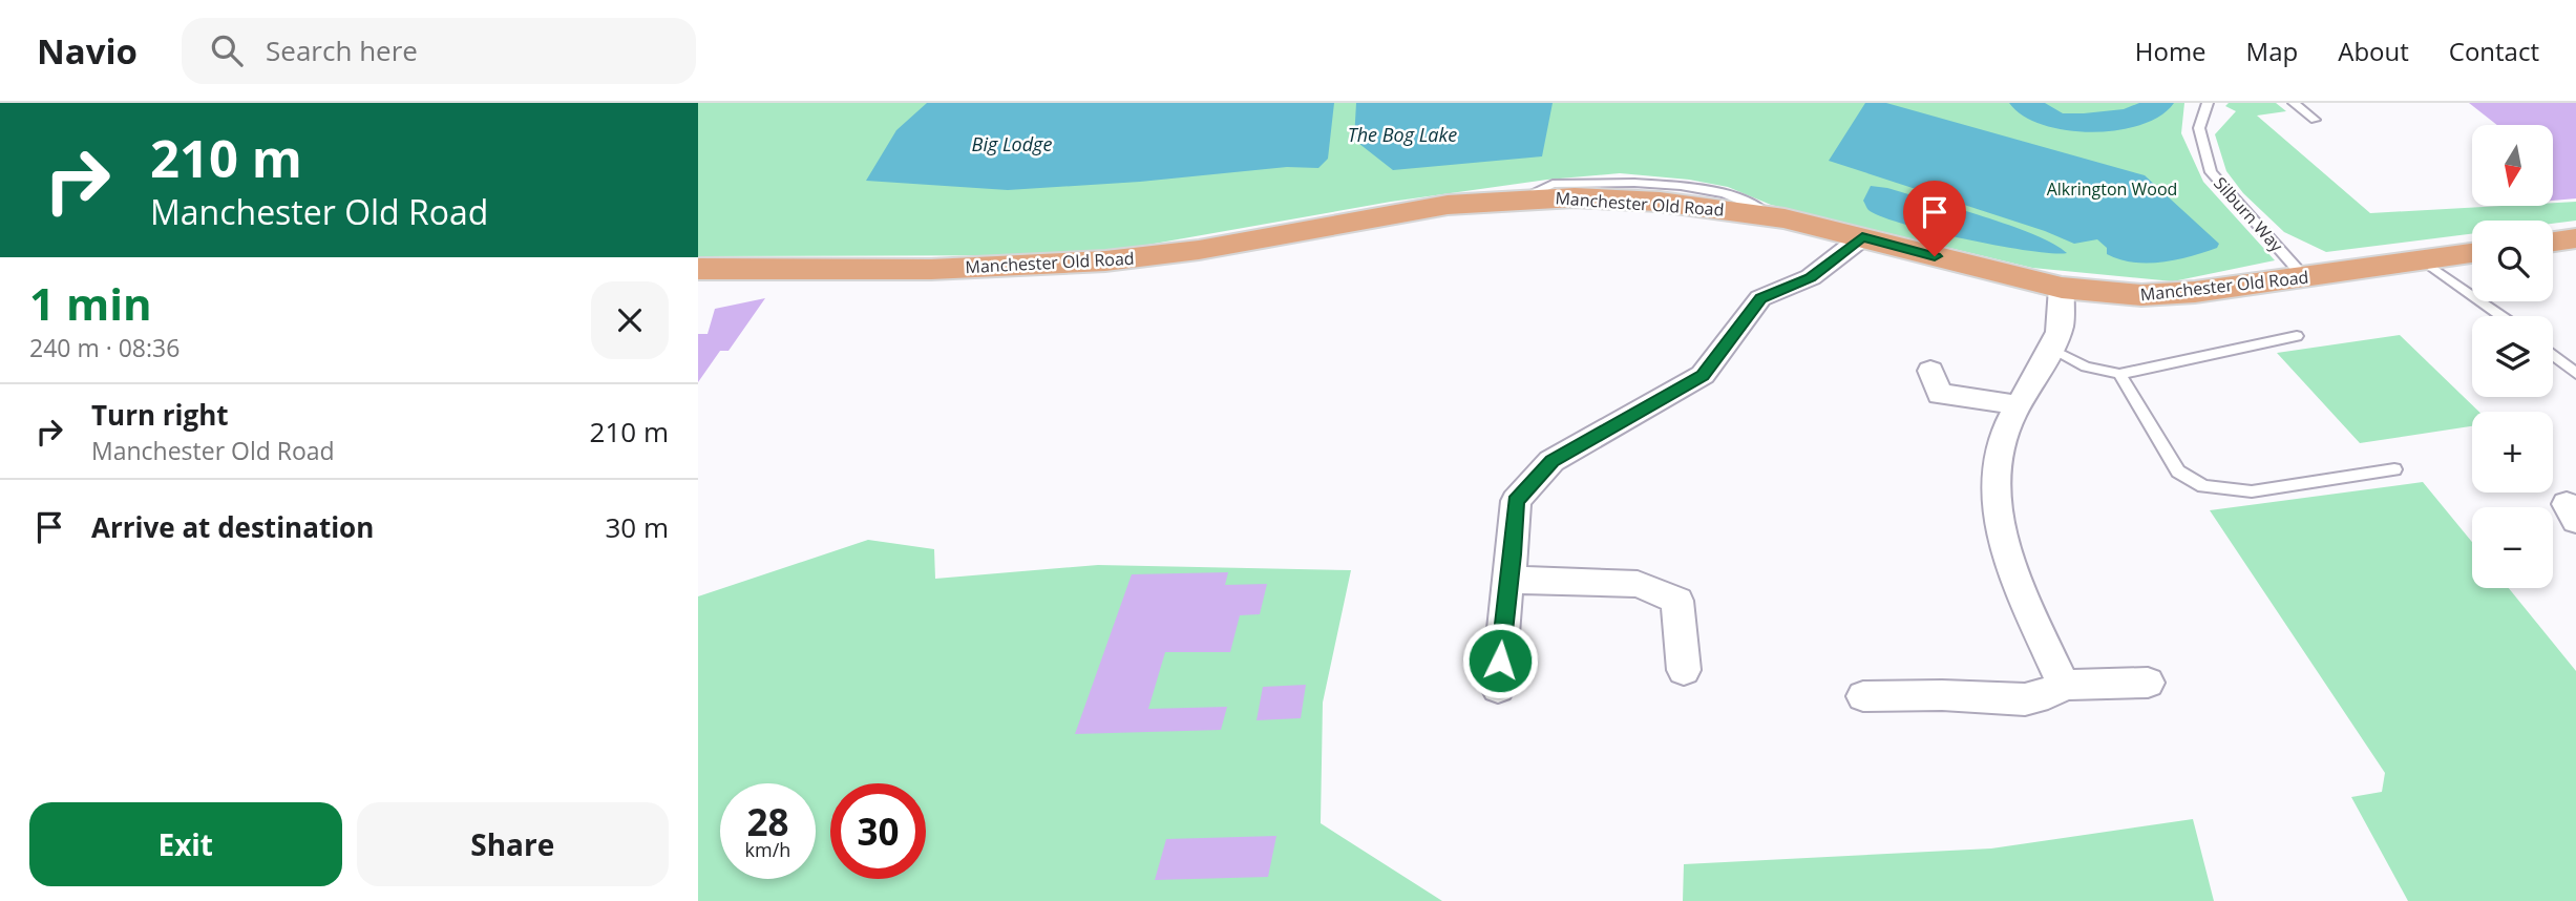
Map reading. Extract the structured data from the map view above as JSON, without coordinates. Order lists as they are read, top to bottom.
{
  "streets": {
    "main road": ["Manchester Old Road"],
    "lane": ["Silburn Way"]
  },
  "crossings": [
    ["Manchester Old Road", "Silburn Way"]
  ],
  "water": ["The Bog Lake", "Big Lodge"],
  "parks": ["Alkrington Wood"],
  "north": "bottom",
  "page": {
    "header": "Navio",
    "search": "Search here",
    "nav": [
      "Home",
      "Map",
      "About",
      "Contact"
    ],
    "turn": ["210 m", "Manchester Old Road"],
    "map_buttons": ["+", "−"],
    "heading": ["1 min", "240 m · 08:36"],
    "list": [
      {
        "name": "Turn right",
        "note": "Manchester Old Road",
        "value": "210 m"
      },
      {
        "name": "Arrive at destination",
        "value": "30 m"
      }
    ],
    "speed": "28 km/h",
    "limit": "30",
    "buttons": ["Exit", "Share"]
  }
}
